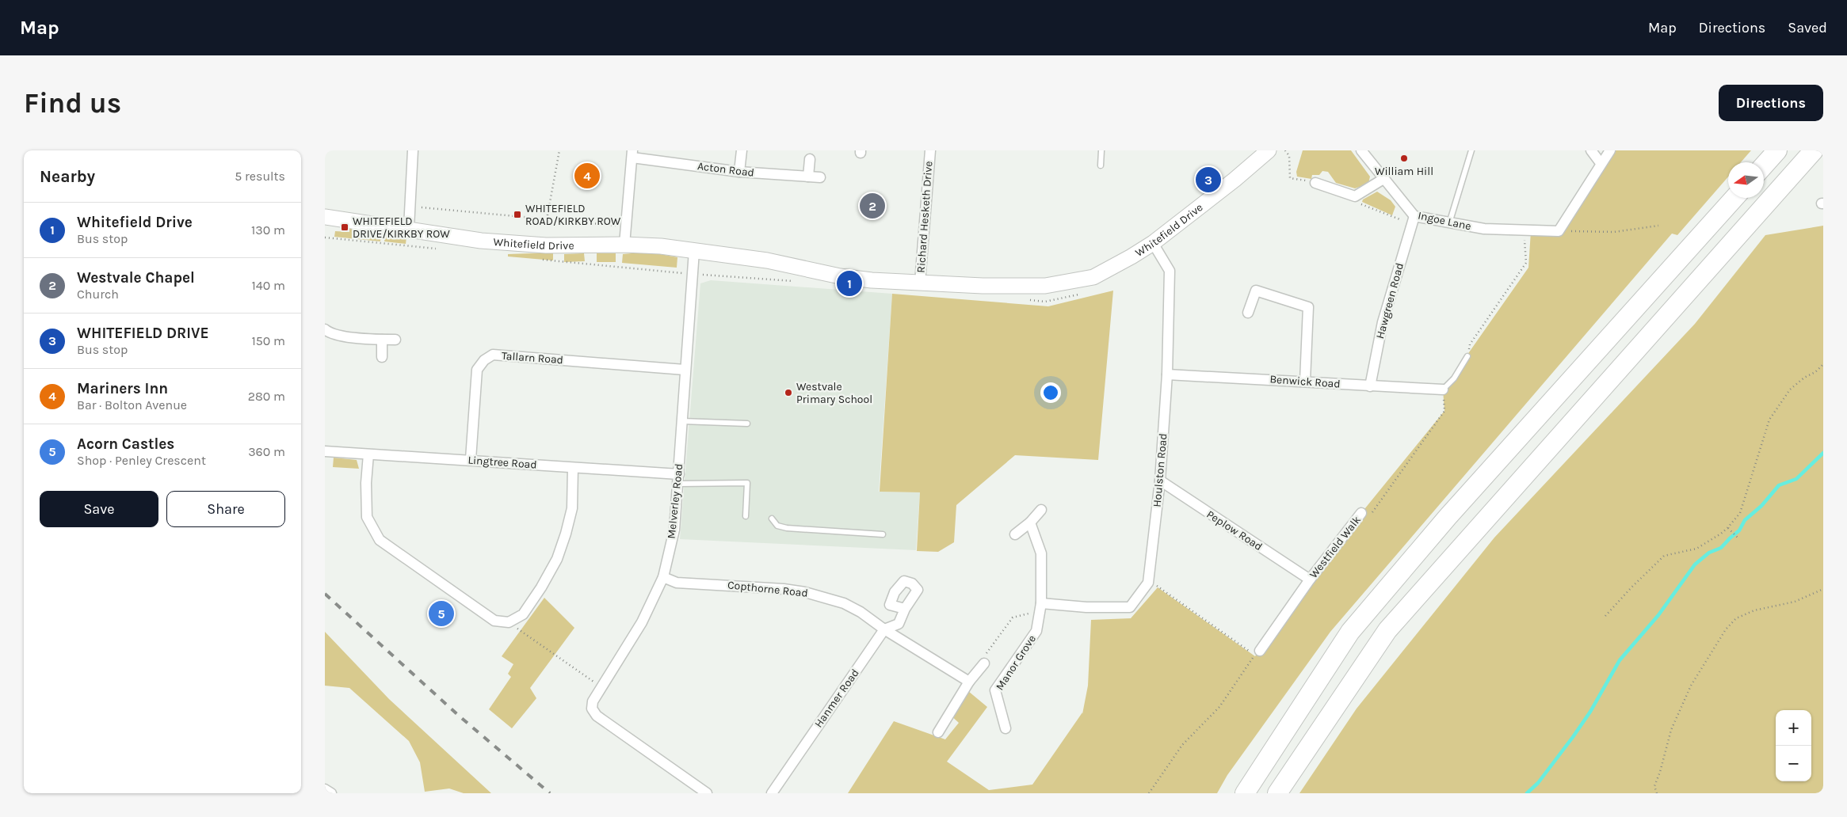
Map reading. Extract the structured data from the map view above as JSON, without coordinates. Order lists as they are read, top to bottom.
{
  "streets": {
    "main road": ["Whitefield Drive"],
    "street": [
      "Acton Road",
      "Richard Hesketh Drive",
      "Ingoe Lane",
      "Hawgreen Road",
      "Tallarn Road",
      "Benwick Road",
      "Lingtree Road",
      "Houlston Road",
      "Melverley Road",
      "Peplow Road",
      "Westfield Walk",
      "Copthorne Road",
      "Manor Grove",
      "Hanmer Road"
    ]
  },
  "crossings": [
    ["Richard Hesketh Drive", "Whitefield Drive"],
    ["Ingoe Lane", "Hawgreen Road"],
    ["Whitefield Drive", "Houlston Road"],
    ["Whitefield Drive", "Melverley Road"],
    ["Hawgreen Road", "Benwick Road"],
    ["Tallarn Road", "Lingtree Road"],
    ["Tallarn Road", "Melverley Road"],
    ["Benwick Road", "Houlston Road"],
    ["Benwick Road", "Westfield Walk"],
    ["Lingtree Road", "Melverley Road"],
    ["Houlston Road", "Peplow Road"],
    ["Houlston Road", "Manor Grove"],
    ["Melverley Road", "Copthorne Road"],
    ["Peplow Road", "Westfield Walk"],
    ["Copthorne Road", "Hanmer Road"]
  ],
  "places": {
    "other": ["William Hill", "Westvale Primary School"],
    "transit": ["WHITEFIELD ROAD/KIRKBY ROW", "WHITEFIELD DRIVE/KIRKBY ROW"]
  },
  "north": "left",
  "page": {
    "header": "Map",
    "nav": ["Map", "Directions", "Saved"],
    "buttons": [
      "Directions",
      ["Save", "Share"]
    ],
    "title": "Find us",
    "heading": ["Nearby", "5 results"],
    "pins": [
      "4",
      "3",
      "2",
      "1",
      "5"
    ],
    "list": [
      {
        "mark": "1",
        "name": "Whitefield Drive",
        "note": "Bus stop",
        "value": "130 m"
      },
      {
        "mark": "2",
        "name": "Westvale Chapel",
        "note": "Church",
        "value": "140 m"
      },
      {
        "mark": "3",
        "name": "WHITEFIELD DRIVE",
        "note": "Bus stop",
        "value": "150 m"
      },
      {
        "mark": "4",
        "name": "Mariners Inn",
        "note": "Bar · Bolton Avenue",
        "value": "280 m"
      },
      {
        "mark": "5",
        "name": "Acorn Castles",
        "note": "Shop · Penley Crescent",
        "value": "360 m"
      }
    ],
    "map_buttons": ["+", "−"]
  }
}
